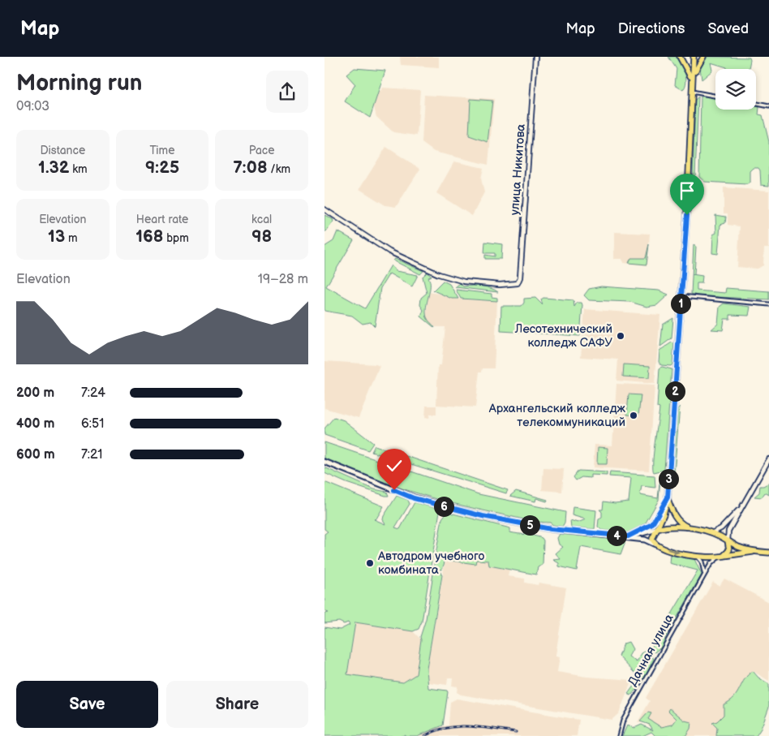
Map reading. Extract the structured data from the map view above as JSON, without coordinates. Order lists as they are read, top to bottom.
{
  "streets": {
    "street": ["улица Никитова", "Дачная улица"]
  },
  "places": ["Лесотехнический колледж САФУ", "Архангельский колледж телекоммуникаций", "Автодром учебного комбината"],
  "page": {
    "header": "Map",
    "nav": ["Map", "Directions", "Saved"],
    "heading": ["Morning run", "09:03"],
    "stats": [
      ["Distance", "1.32 km"],
      ["Time", "9:25"],
      ["Pace", "7:08 /km"],
      ["Elevation", "13 m"],
      ["Heart rate", "168 bpm"],
      ["kcal", "98"]
    ],
    "chart": ["Elevation", "19–28 m"],
    "pins": [
      "1",
      "2",
      "3",
      "6",
      "5",
      "4"
    ],
    "list": [
      {
        "name": "200 m",
        "note": "7:24"
      },
      {
        "name": "400 m",
        "note": "6:51"
      },
      {
        "name": "600 m",
        "note": "7:21"
      }
    ],
    "buttons": ["Save", "Share"]
  }
}
